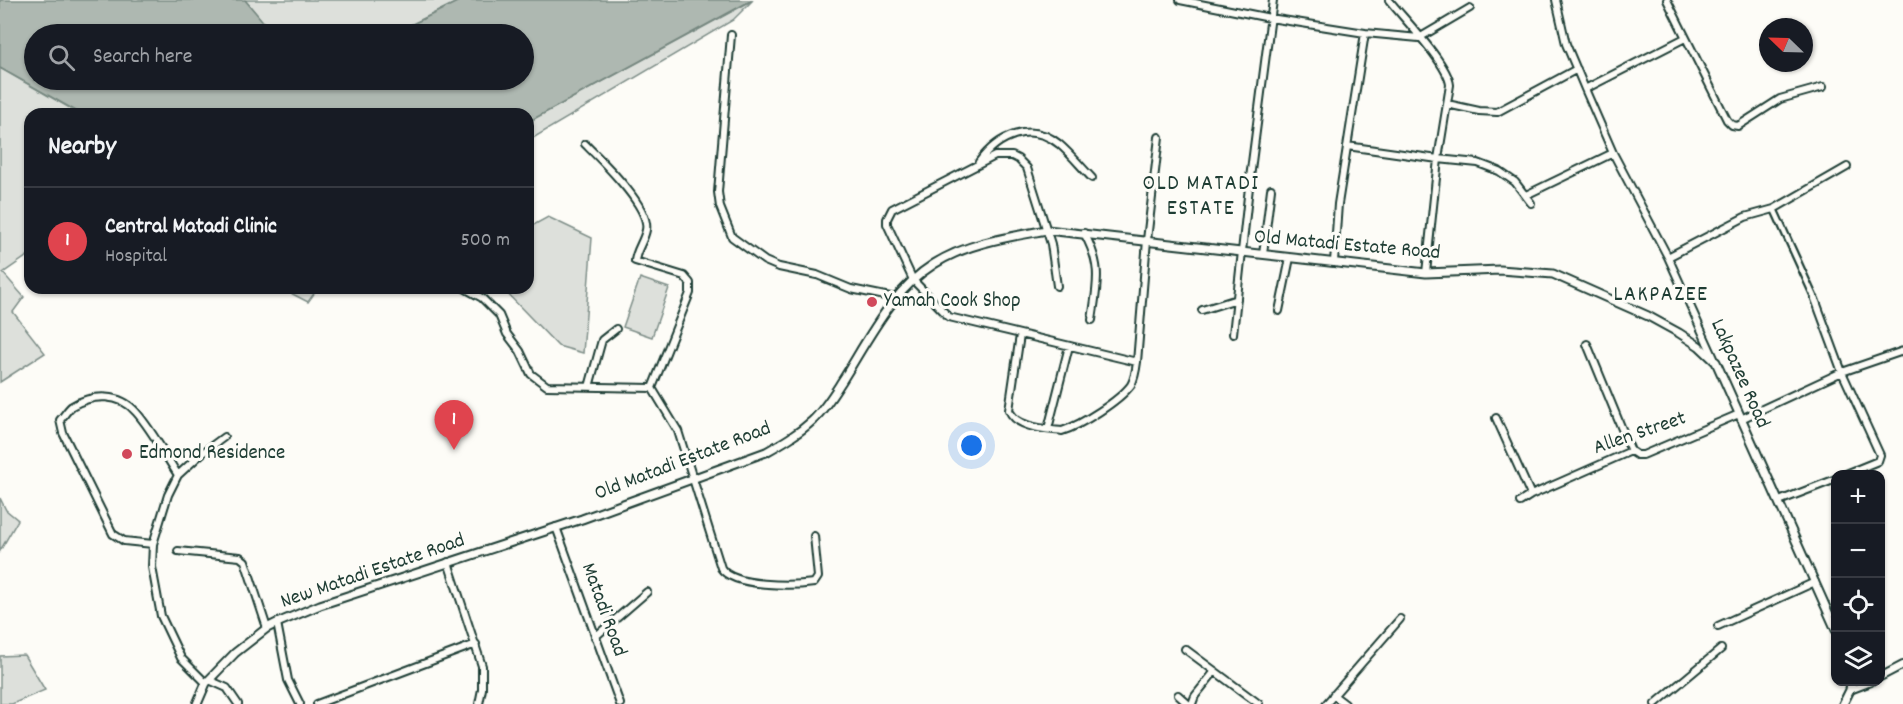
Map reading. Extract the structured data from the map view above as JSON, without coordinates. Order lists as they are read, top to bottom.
{
  "streets": {
    "street": [
      "Old Matadi Estate Road",
      "Lakpazee Road",
      "Allen Street",
      "New Matadi Estate Road",
      "Matadi Road"
    ]
  },
  "crossings": [
    ["Old Matadi Estate Road", "Lakpazee Road"],
    ["Old Matadi Estate Road", "New Matadi Estate Road"],
    ["Old Matadi Estate Road", "Matadi Road"],
    ["Lakpazee Road", "Allen Street"],
    ["New Matadi Estate Road", "Matadi Road"]
  ],
  "districts": ["OLD MATADI ESTATE", "LAKPAZEE"],
  "places": ["Yamah Cook Shop", "Edmond Residence"],
  "north": "top left",
  "page": {
    "search": "Search here",
    "heading": "Nearby",
    "list": [
      {
        "mark": "1",
        "name": "Central Matadi Clinic",
        "note": "Hospital",
        "value": "500 m"
      }
    ],
    "pins": "1",
    "map_buttons": ["+", "−"]
  }
}
